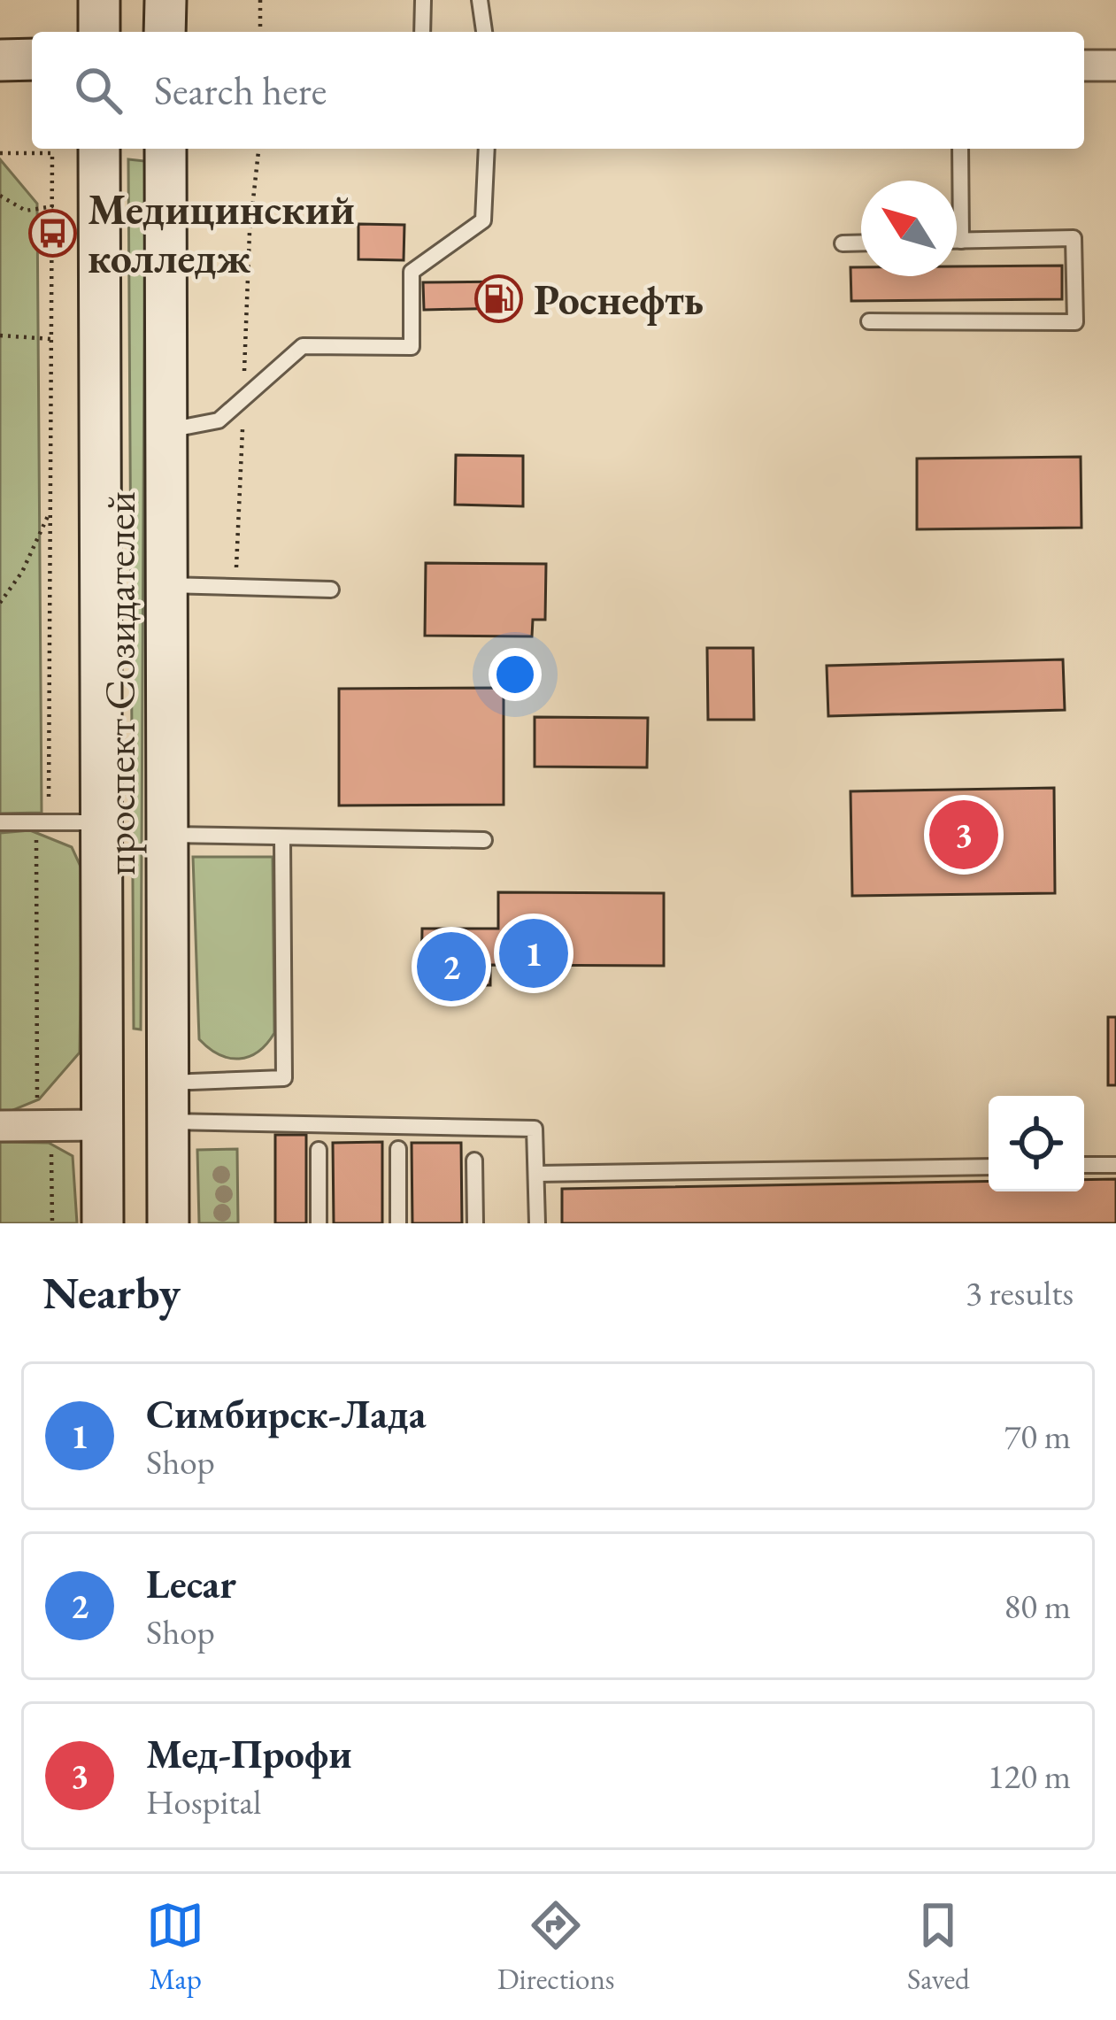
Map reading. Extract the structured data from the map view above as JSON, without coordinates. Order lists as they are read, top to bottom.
{
  "streets": {
    "main road": ["проспект Созидателей"]
  },
  "places": {
    "bus stop": ["Медицинский колледж"],
    "fuel station": ["Роснефть"]
  },
  "north": "top left",
  "page": {
    "search": "Search here",
    "pins": ["3", "1", "2"],
    "heading": ["Nearby", "3 results"],
    "list": [
      {
        "mark": "1",
        "name": "Симбирск-Лада",
        "note": "Shop",
        "value": "70 m"
      },
      {
        "mark": "2",
        "name": "Lecar",
        "note": "Shop",
        "value": "80 m"
      },
      {
        "mark": "3",
        "name": "Мед-Профи",
        "note": "Hospital",
        "value": "120 m"
      }
    ],
    "nav": ["Map", "Directions", "Saved"]
  }
}
